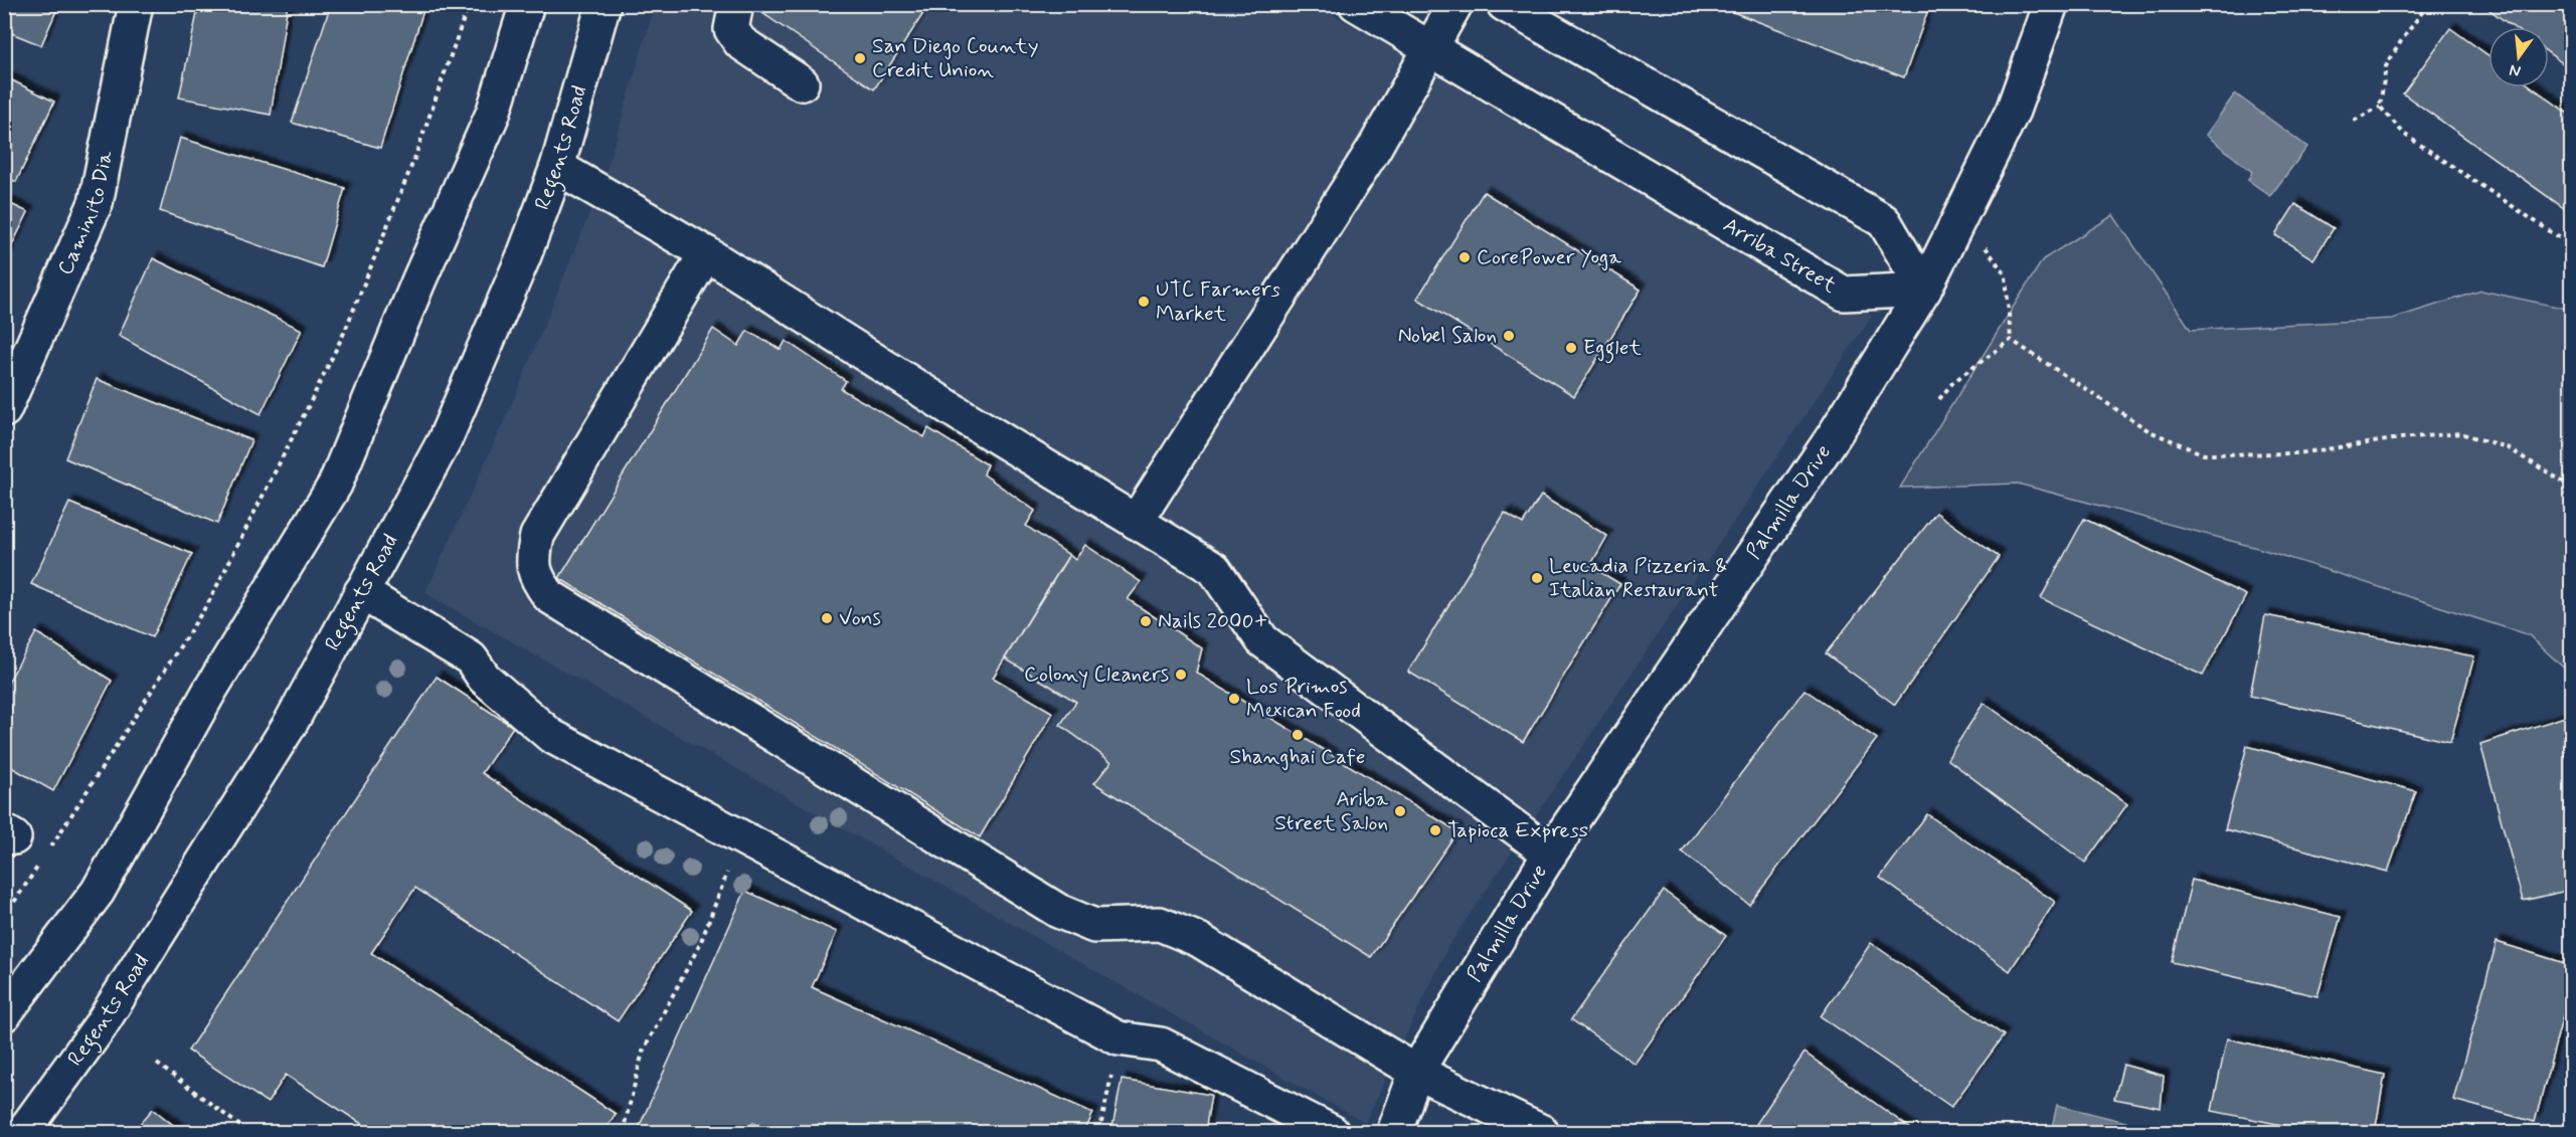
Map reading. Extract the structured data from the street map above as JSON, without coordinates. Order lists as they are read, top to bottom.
{
  "streets": {
    "street": [
      "Regents Road",
      "Caminito Dia",
      "Arriba Street",
      "Palmilla Drive"
    ]
  },
  "crossings": [
    ["Arriba Street", "Palmilla Drive"]
  ],
  "places": [
    "San Diego County Credit Union",
    "CorePower Yoga",
    "UTC Farmers Market",
    "Nobel Salon",
    "Egglet",
    "Leucadia Pizzeria & Italian Restaurant",
    "Vons",
    "Nails 2000+",
    "Colony Cleaners",
    "Los Primos Mexican Food",
    "Shanghai Cafe",
    "Ariba Street Salon",
    "Tapioca Express"
  ],
  "north": "bottom"
}
